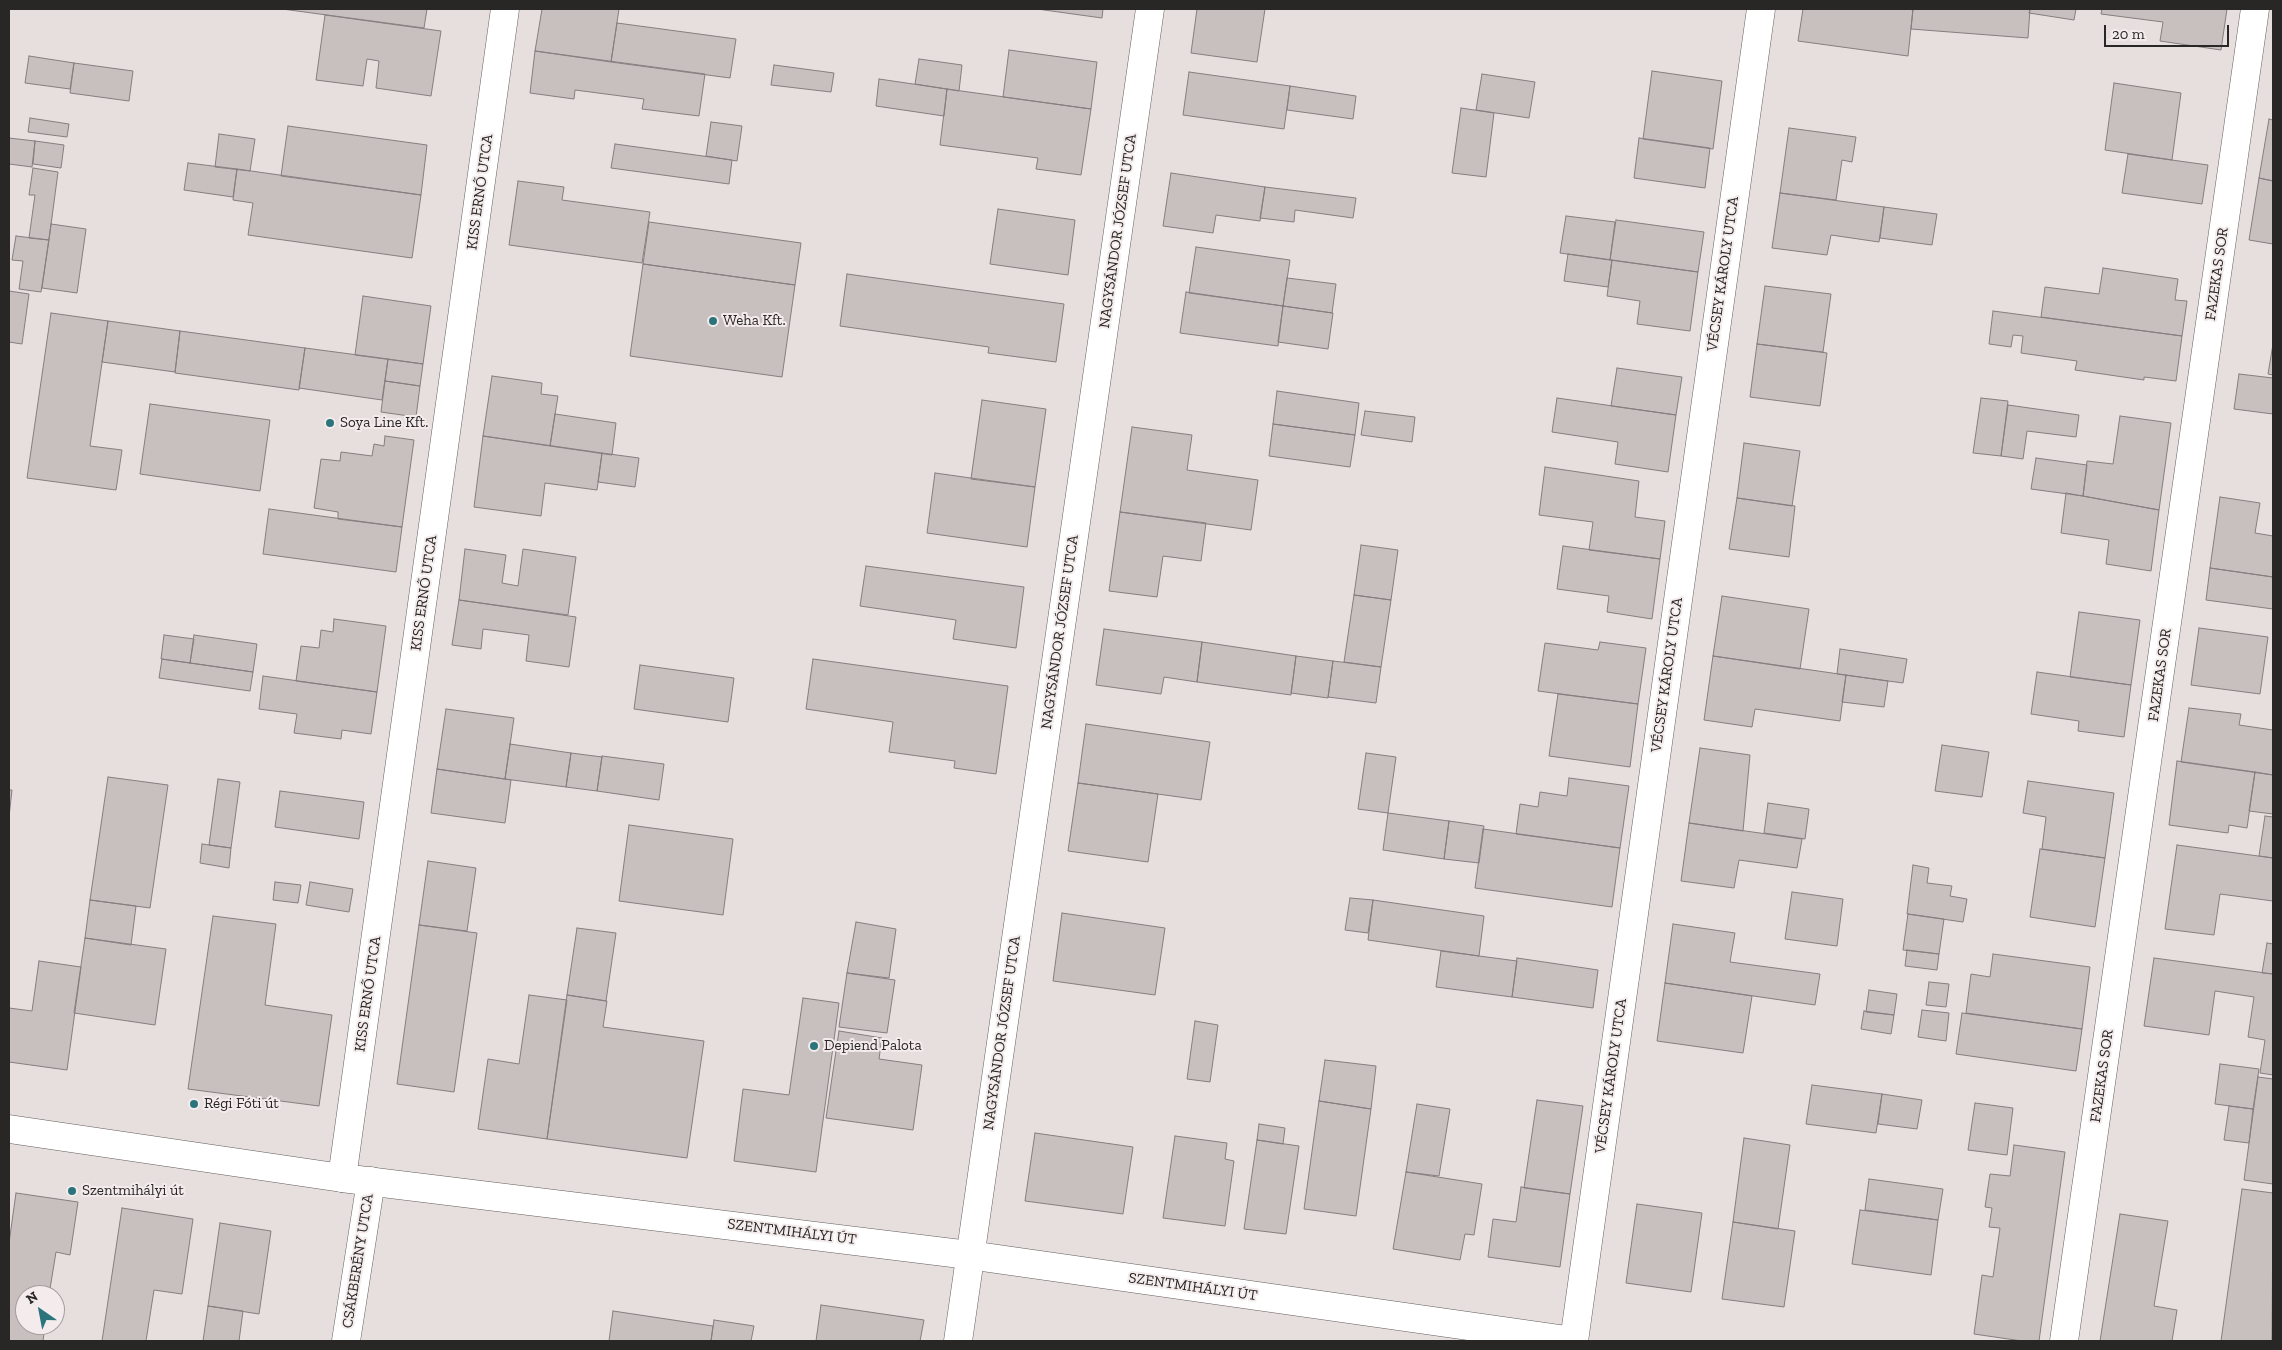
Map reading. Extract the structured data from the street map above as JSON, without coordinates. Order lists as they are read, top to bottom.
{
  "streets": {
    "street": [
      "KISS ERNŐ UTCA",
      "NAGYSÁNDOR JÓZSEF UTCA",
      "VÉCSEY KÁROLY UTCA",
      "FAZEKAS SOR",
      "SZENTMIHÁLYI ÚT",
      "CSÁKBERÉNY UTCA"
    ]
  },
  "crossings": [
    ["KISS ERNŐ UTCA", "SZENTMIHÁLYI ÚT"],
    ["NAGYSÁNDOR JÓZSEF UTCA", "SZENTMIHÁLYI ÚT"],
    ["VÉCSEY KÁROLY UTCA", "SZENTMIHÁLYI ÚT"],
    ["SZENTMIHÁLYI ÚT", "CSÁKBERÉNY UTCA"]
  ],
  "places": [
    "Weha Kft.",
    "Soya Line Kft.",
    "Depiend Palota",
    "Régi Fóti út",
    "Szentmihályi út"
  ],
  "scale_bar": "20 m",
  "north": "top left"
}
